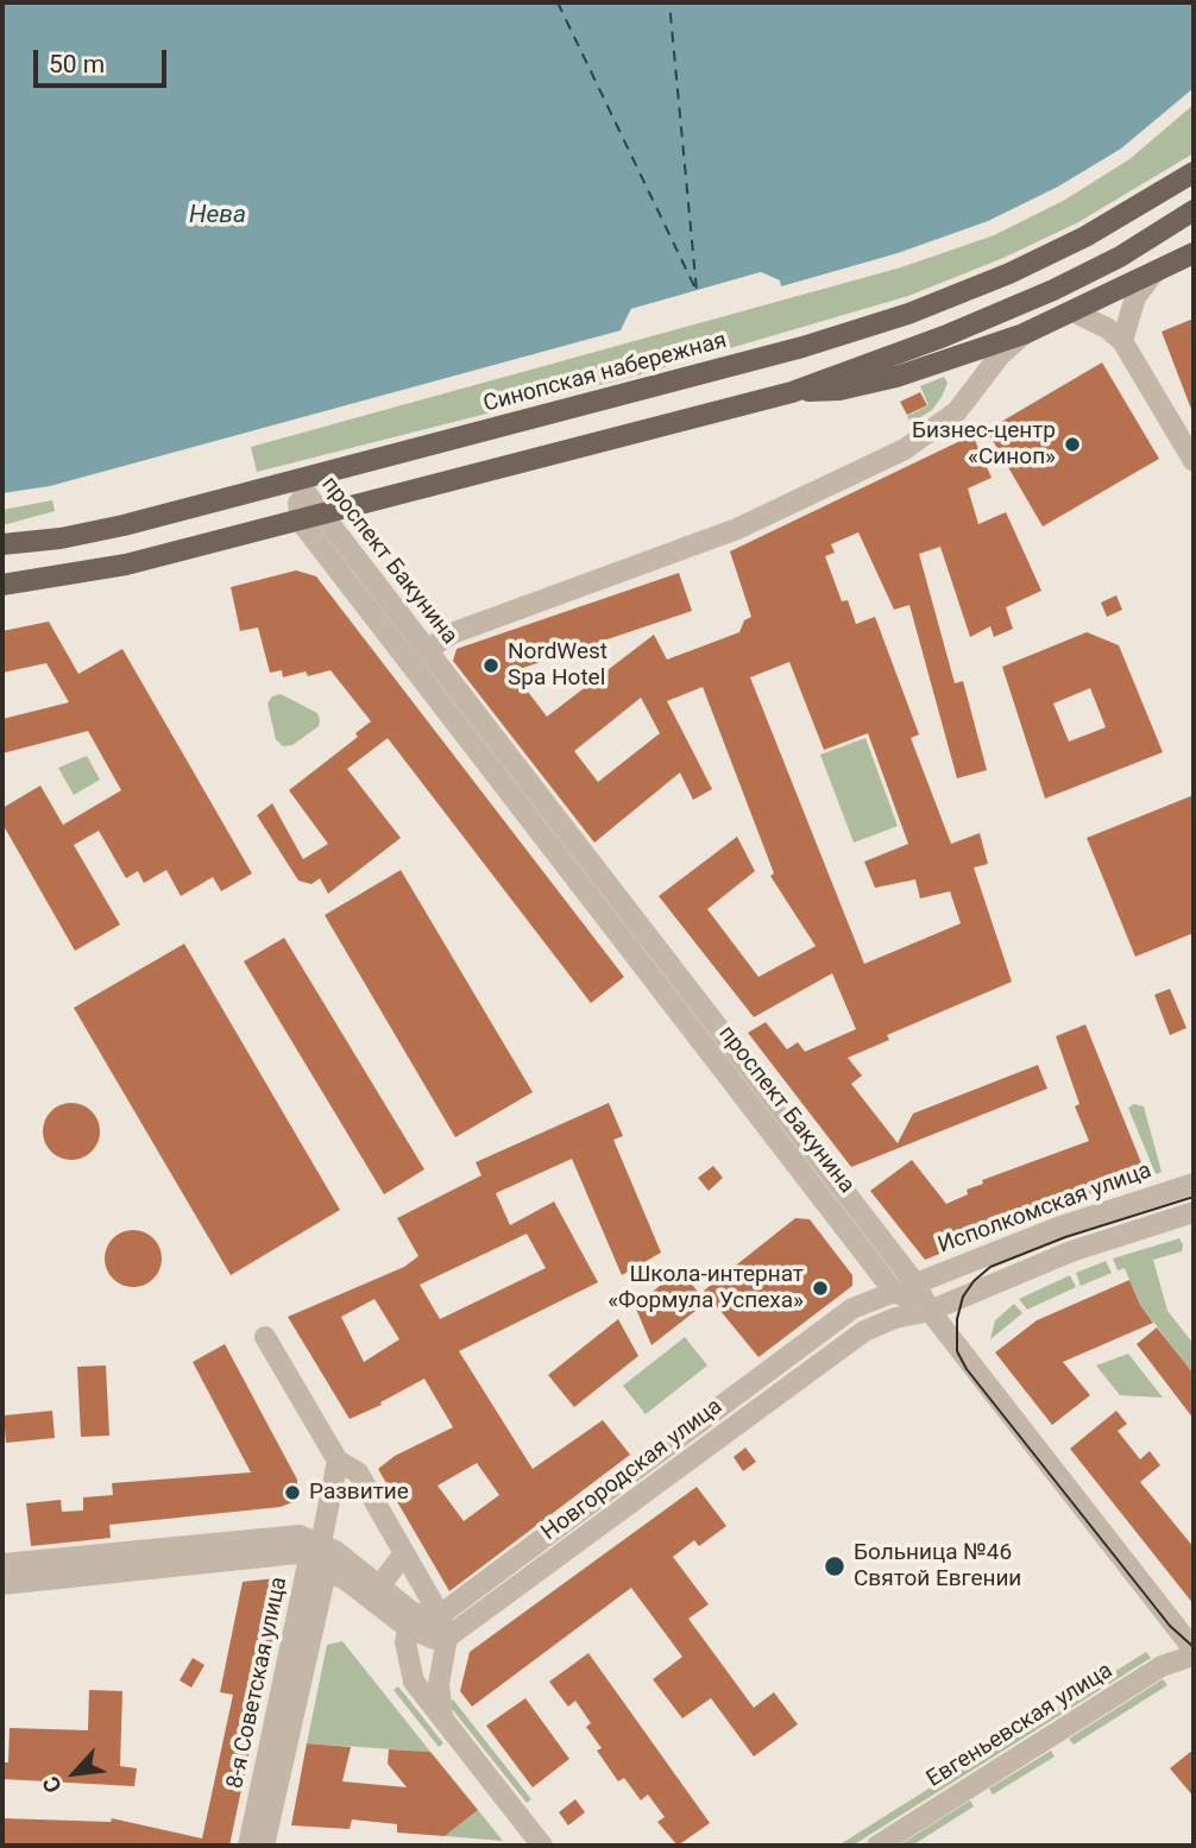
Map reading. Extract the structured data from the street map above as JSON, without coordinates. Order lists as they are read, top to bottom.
{
  "streets": {
    "main road": ["Синопская набережная"],
    "street": [
      "проспект Бакунина",
      "Исполкомская улица",
      "Новгородская улица",
      "8-я Советская улица",
      "Евгеньевская улица"
    ]
  },
  "crossings": [
    ["Синопская набережная", "проспект Бакунина"],
    ["проспект Бакунина", "Исполкомская улица"],
    ["проспект Бакунина", "Новгородская улица"],
    ["проспект Бакунина", "Евгеньевская улица"],
    ["Исполкомская улица", "Новгородская улица"]
  ],
  "water": ["Нева"],
  "places": [
    "Бизнес-центр «Синоп»",
    "NordWest Spa Hotel",
    "Школа-интернат «Формула Успеха»",
    "Развитие",
    "Больница №46 Святой Евгении"
  ],
  "scale_bar": "50 m",
  "north": "bottom left"
}
